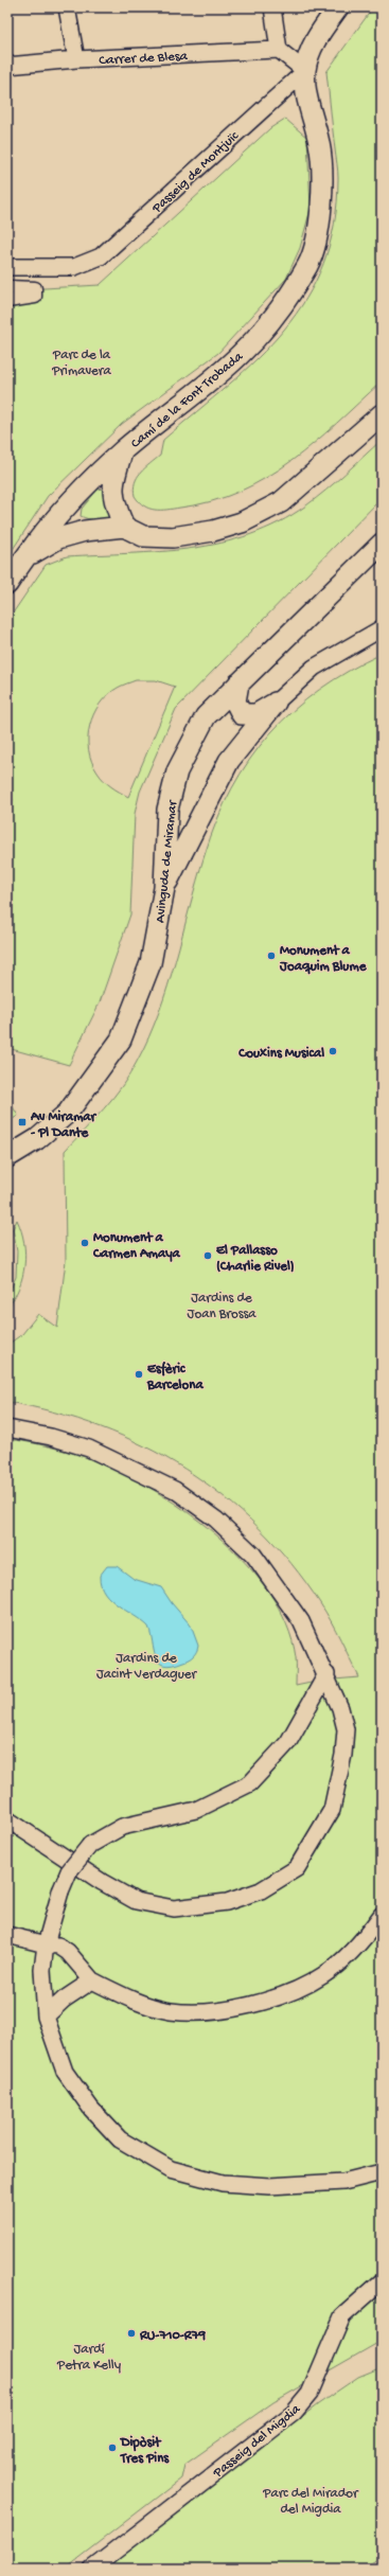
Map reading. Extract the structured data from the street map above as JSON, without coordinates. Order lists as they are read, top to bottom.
{
  "streets": {
    "street": [
      "Carrer de Blesa",
      "Passeig de Montjuïc",
      "Camí de la Font Trobada",
      "Avinguda de Miramar",
      "Passeig del Migdia"
    ]
  },
  "crossings": [
    ["Passeig de Montjuïc", "Camí de la Font Trobada"]
  ],
  "parks": [
    "Parc de la Primavera",
    "Jardins de Joan Brossa",
    "Jardins de Jacint Verdaguer",
    "Jardí Petra Kelly",
    "Parc del Mirador del Migdia"
  ],
  "places": {
    "other": [
      "Monument a Joaquim Blume",
      "Couxins Musical",
      "Monument a Carmen Amaya",
      "El Pallasso (Charlie Rivel)",
      "Esfèric Barcelona",
      "RU-710-R79",
      "Dipòsit Tres Pins"
    ],
    "transit": ["Av Miramar - Pl Dante"]
  }
}
